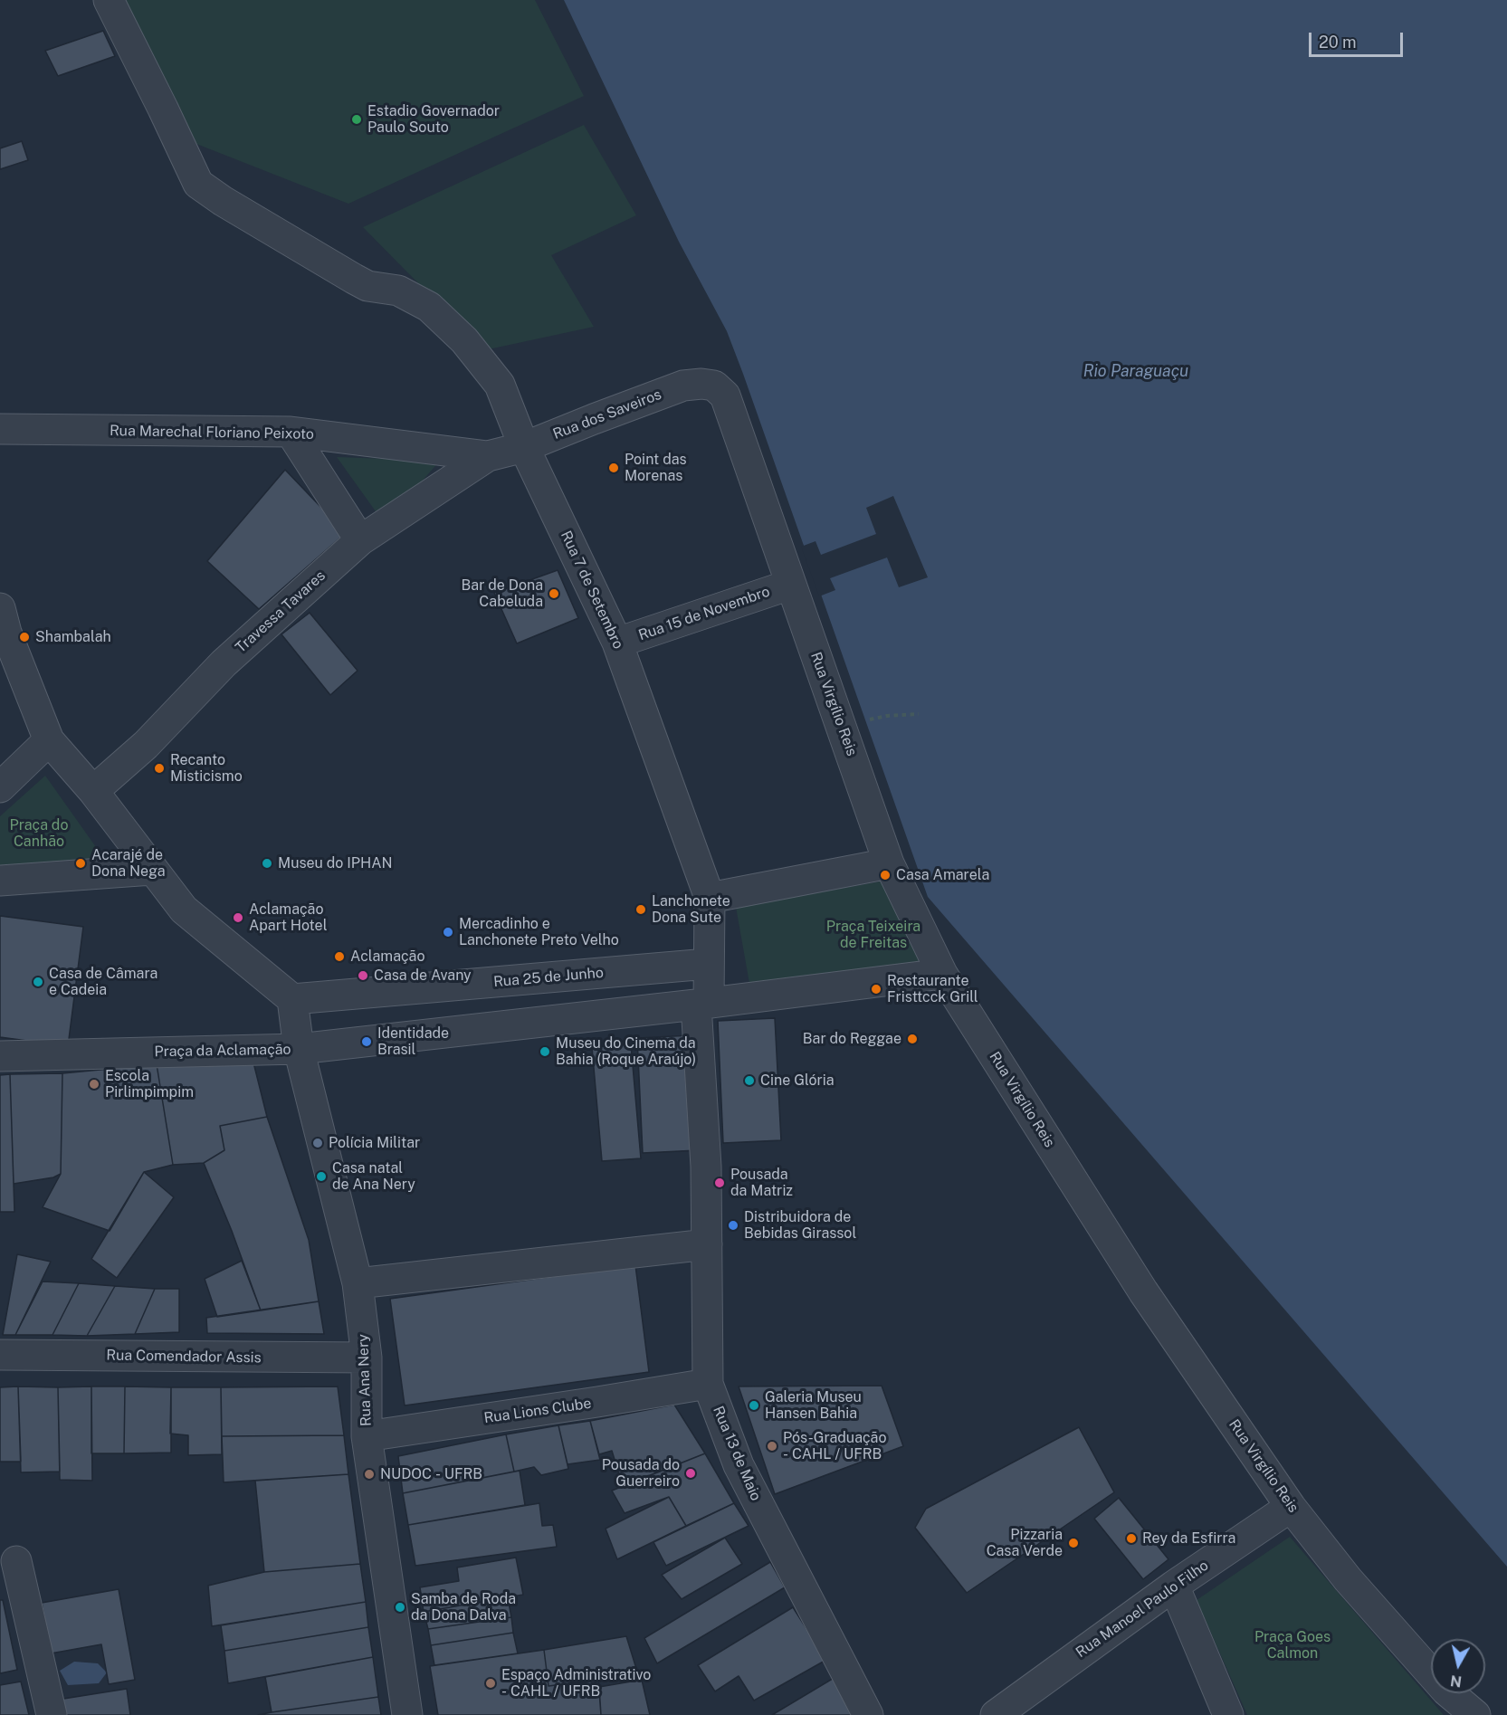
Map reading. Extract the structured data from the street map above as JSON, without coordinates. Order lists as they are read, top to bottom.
{
  "streets": {
    "street": [
      "Rua dos Saveiros",
      "Rua Marechal Floriano Peixoto",
      "Rua 7 de Setembro",
      "Travessa Tavares",
      "Rua 15 de Novembro",
      "Rua Virgílio Reis",
      "Rua 25 de Junho",
      "Praça da Aclamação",
      "Rua Comendador Assis",
      "Rua Ana Nery",
      "Rua Lions Clube",
      "Rua 13 de Maio",
      "Rua Manoel Paulo Filho"
    ]
  },
  "crossings": [
    ["Rua dos Saveiros", "Rua Marechal Floriano Peixoto"],
    ["Rua dos Saveiros", "Rua 7 de Setembro"],
    ["Rua dos Saveiros", "Travessa Tavares"],
    ["Rua dos Saveiros", "Rua Virgílio Reis"],
    ["Rua Marechal Floriano Peixoto", "Travessa Tavares"],
    ["Rua 7 de Setembro", "Rua 15 de Novembro"],
    ["Rua 15 de Novembro", "Rua Virgílio Reis"],
    ["Rua Virgílio Reis", "Rua Manoel Paulo Filho"],
    ["Rua 25 de Junho", "Praça da Aclamação"],
    ["Praça da Aclamação", "Rua Ana Nery"],
    ["Rua Comendador Assis", "Rua Ana Nery"],
    ["Rua Ana Nery", "Rua Lions Clube"],
    ["Rua Lions Clube", "Rua 13 de Maio"]
  ],
  "water": ["Rio Paraguaçu"],
  "parks": ["Praça do Canhão", "Praça Teixeira de Freitas", "Praça Goes Calmon"],
  "places": [
    "Estadio Governador Paulo Souto",
    "Point das Morenas",
    "Bar de Dona Cabeluda",
    "Shambalah",
    "Recanto Misticismo",
    "Acarajé de Dona Nega",
    "Museu do IPHAN",
    "Casa Amarela",
    "Lanchonete Dona Sute",
    "Aclamação Apart Hotel",
    "Mercadinho e Lanchonete Preto Velho",
    "Aclamação",
    "Casa de Avany",
    "Casa de Câmara e Cadeia",
    "Restaurante Fristtcck Grill",
    "Bar do Reggae",
    "Identidade Brasil",
    "Museu do Cinema da Bahia (Roque Araújo)",
    "Cine Glória",
    "Escola Pirlimpimpim",
    "Polícia Militar",
    "Casa natal de Ana Nery",
    "Pousada da Matriz",
    "Distribuidora de Bebidas Girassol",
    "Galeria Museu Hansen Bahia",
    "Pós-Graduação - CAHL / UFRB",
    "Pousada do Guerreiro",
    "NUDOC - UFRB",
    "Rey da Esfirra",
    "Pizzaria Casa Verde",
    "Samba de Roda da Dona Dalva",
    "Espaço Administrativo - CAHL / UFRB"
  ],
  "scale_bar": "20 m",
  "north": "bottom"
}
